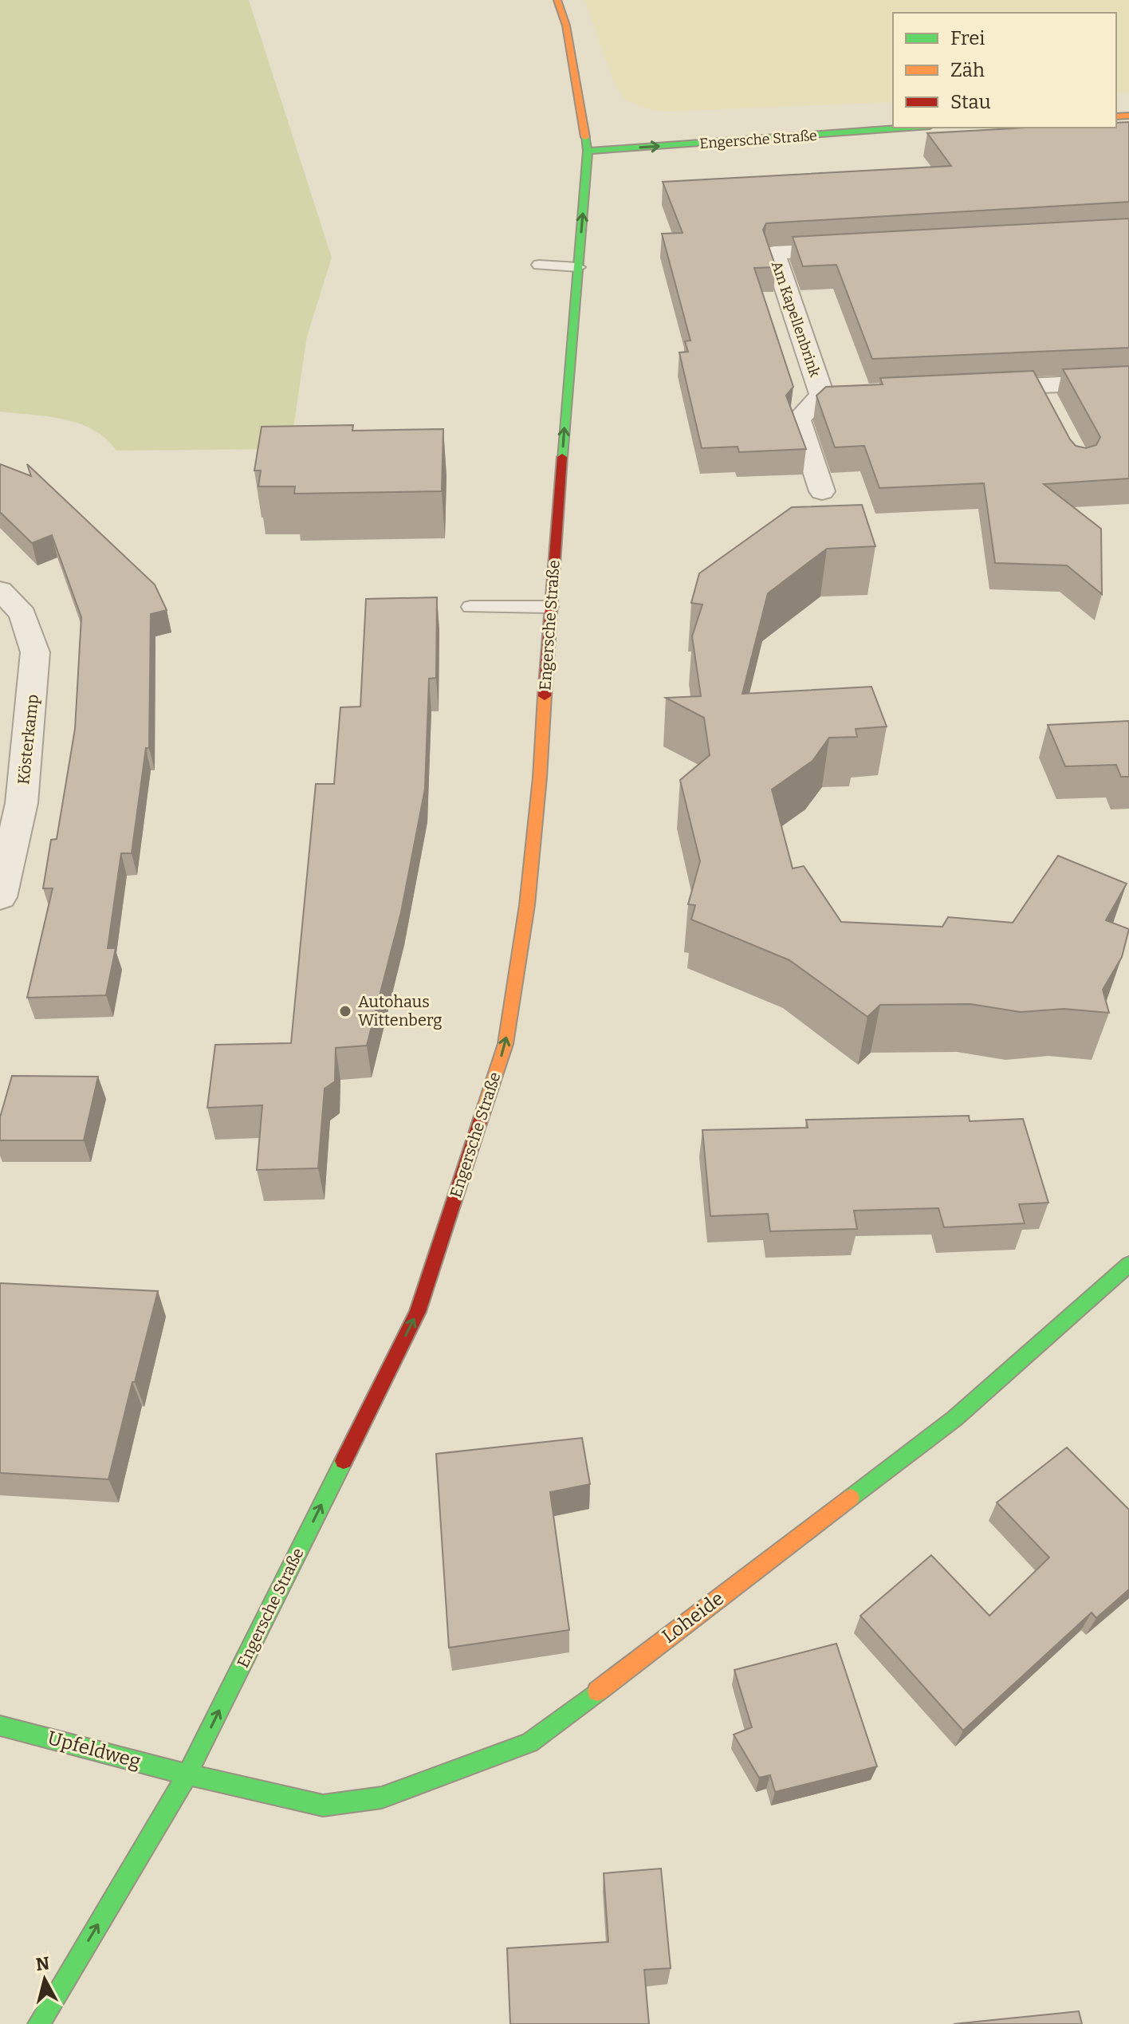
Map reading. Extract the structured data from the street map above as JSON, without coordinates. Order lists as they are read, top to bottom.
{
  "streets": {
    "main road": ["Engersche Straße", "Loheide", "Upfeldweg"],
    "street": ["Am Kapellenbrink", "Kösterkamp"]
  },
  "crossings": [
    ["Engersche Straße", "Loheide"],
    ["Engersche Straße", "Upfeldweg"],
    ["Loheide", "Upfeldweg"]
  ],
  "one_way": ["Engersche Straße"],
  "places": ["Autohaus Wittenberg"],
  "legend": ["Frei", "Zäh", "Stau"],
  "north": "top"
}
